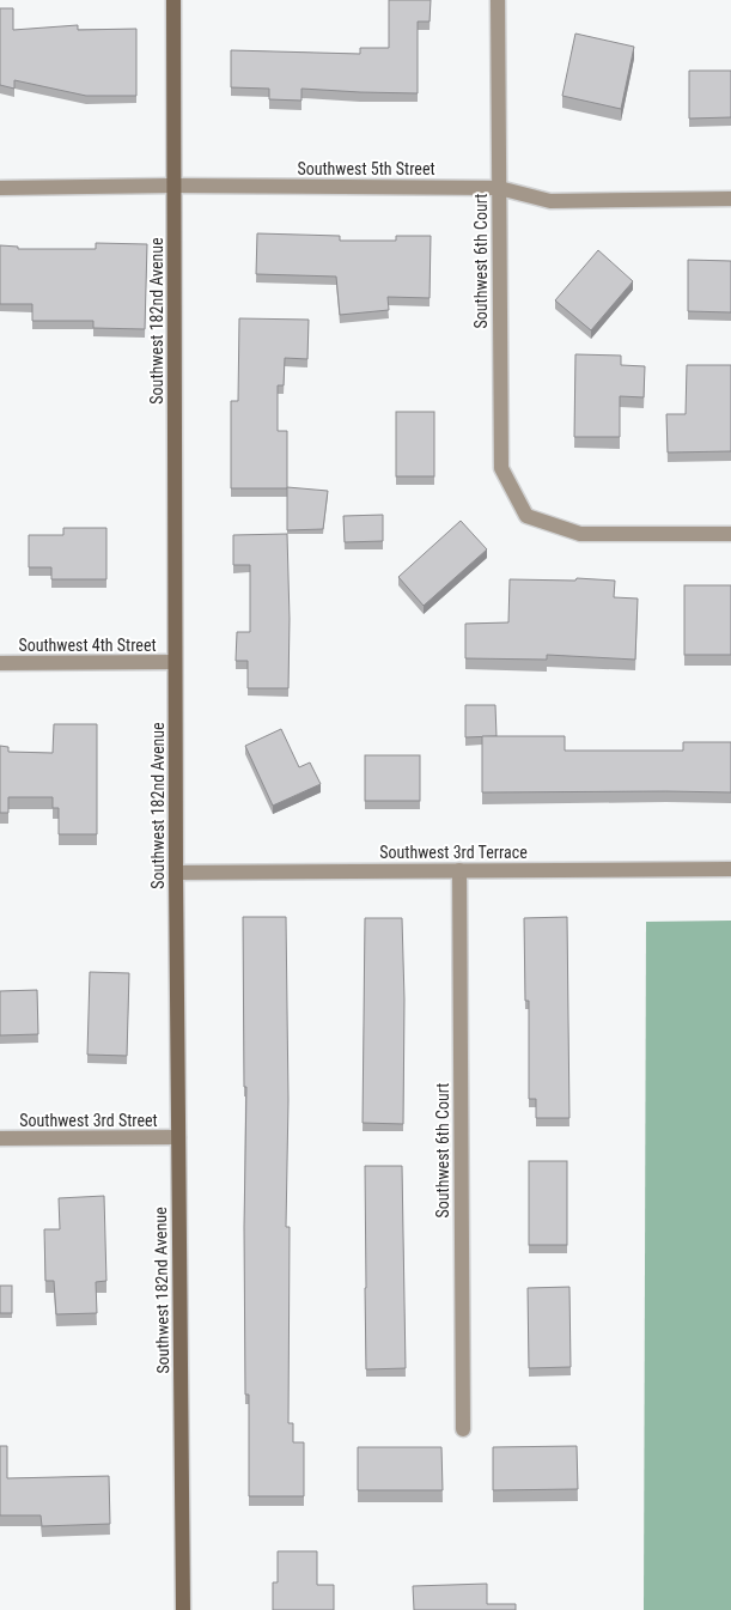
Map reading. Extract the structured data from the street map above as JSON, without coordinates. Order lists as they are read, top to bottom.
{
  "streets": {
    "street": [
      "Southwest 5th Street",
      "Southwest 6th Court",
      "Southwest 182nd Avenue",
      "Southwest 4th Street",
      "Southwest 3rd Terrace",
      "Southwest 3rd Street"
    ]
  },
  "crossings": [
    ["Southwest 5th Street", "Southwest 6th Court"],
    ["Southwest 5th Street", "Southwest 182nd Avenue"],
    ["Southwest 6th Court", "Southwest 3rd Terrace"],
    ["Southwest 182nd Avenue", "Southwest 4th Street"],
    ["Southwest 182nd Avenue", "Southwest 3rd Terrace"],
    ["Southwest 182nd Avenue", "Southwest 3rd Street"]
  ]
}
